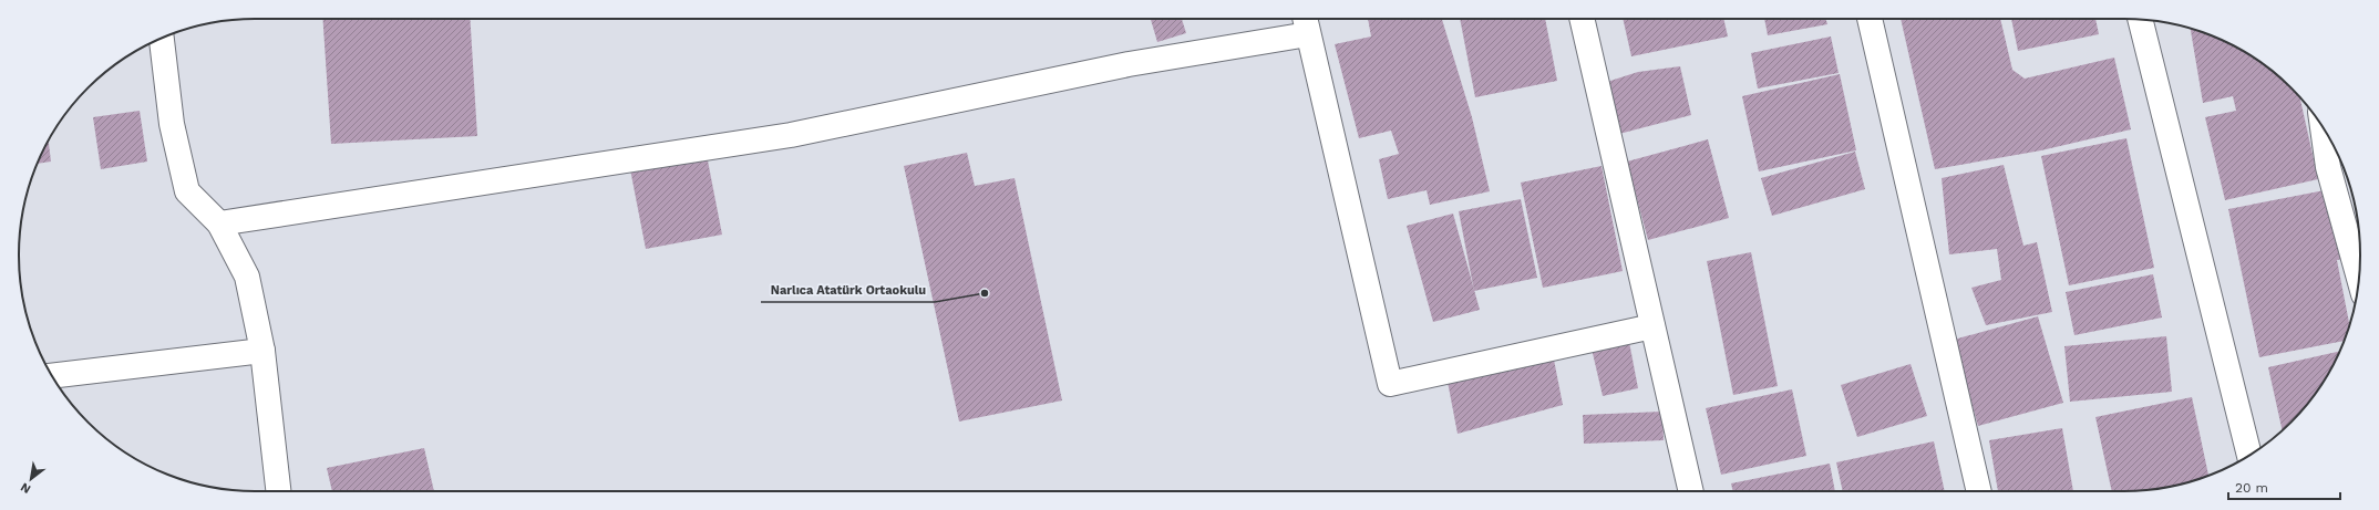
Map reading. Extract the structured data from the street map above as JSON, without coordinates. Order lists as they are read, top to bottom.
{
  "places": ["Narlıca Atatürk Ortaokulu"],
  "scale_bar": "20 m",
  "north": "bottom left"
}
